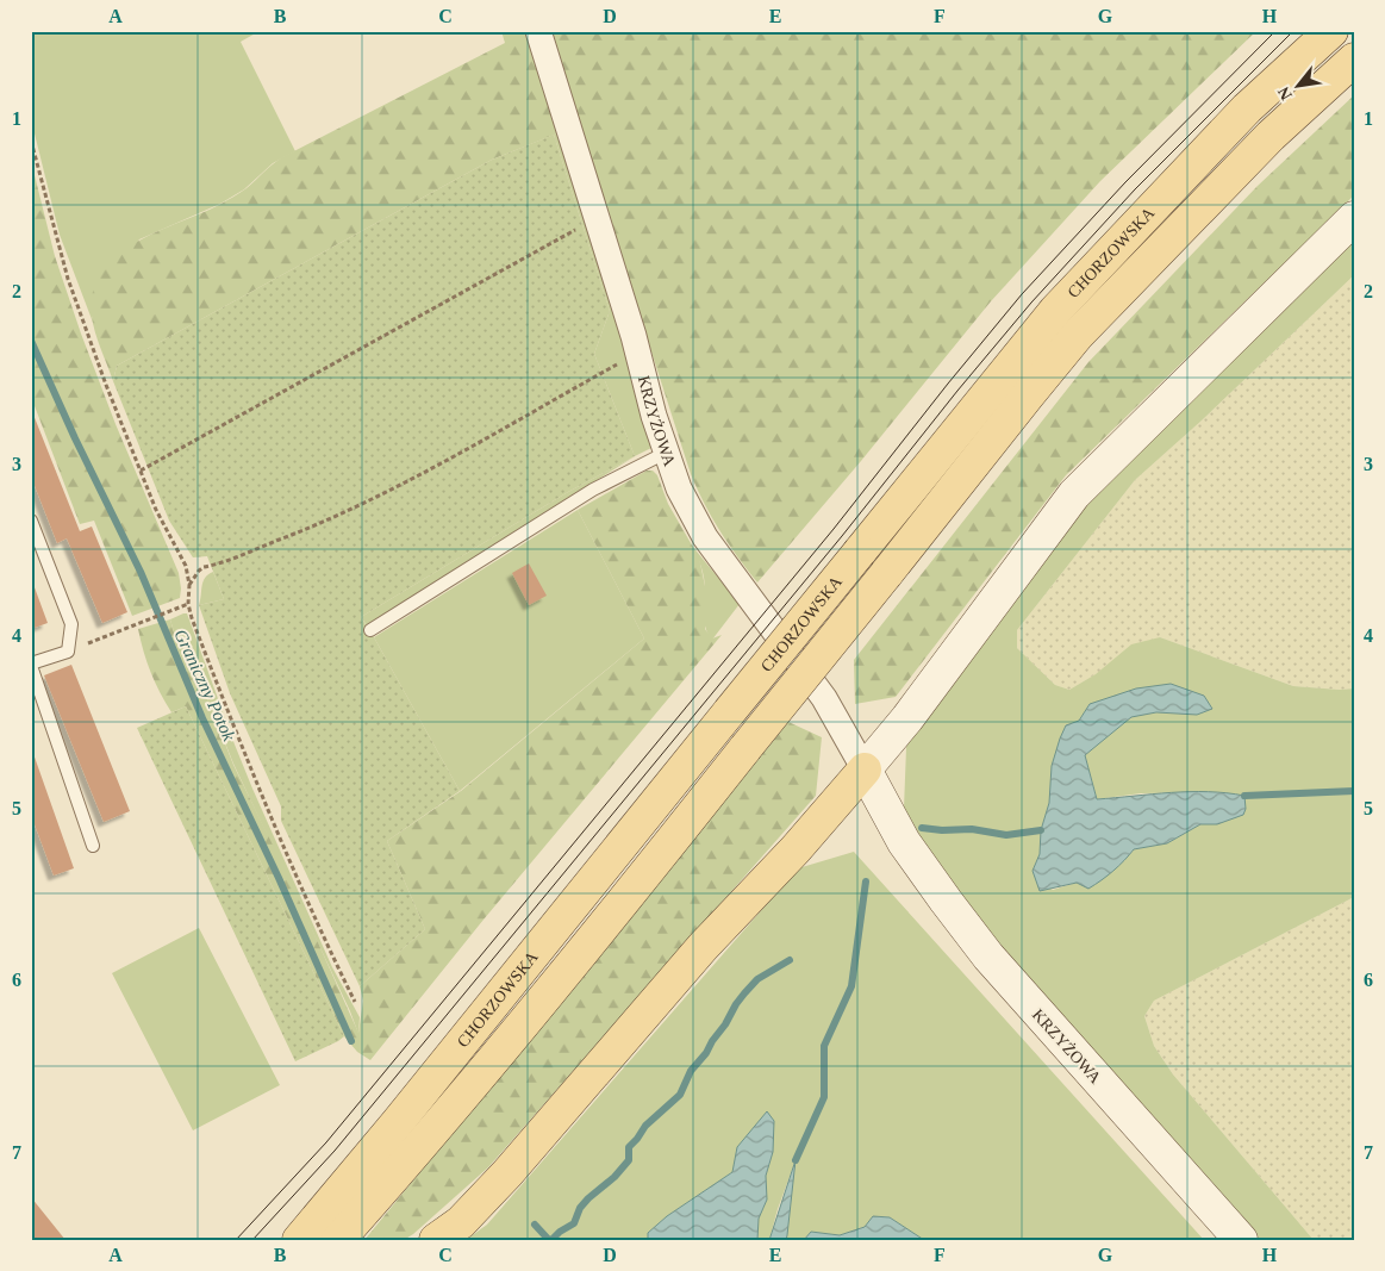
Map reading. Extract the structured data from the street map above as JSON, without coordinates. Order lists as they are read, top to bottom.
{
  "streets": {
    "main road": ["CHORZOWSKA"],
    "street": ["KRZYŻOWA"]
  },
  "water": ["Graniczny Potok"],
  "north": "bottom left",
  "grid": {
    "columns": [
      "A",
      "B",
      "C",
      "D",
      "E",
      "F",
      "G",
      "H"
    ],
    "rows": [
      "1",
      "2",
      "3",
      "4",
      "5",
      "6",
      "7"
    ]
  }
}
